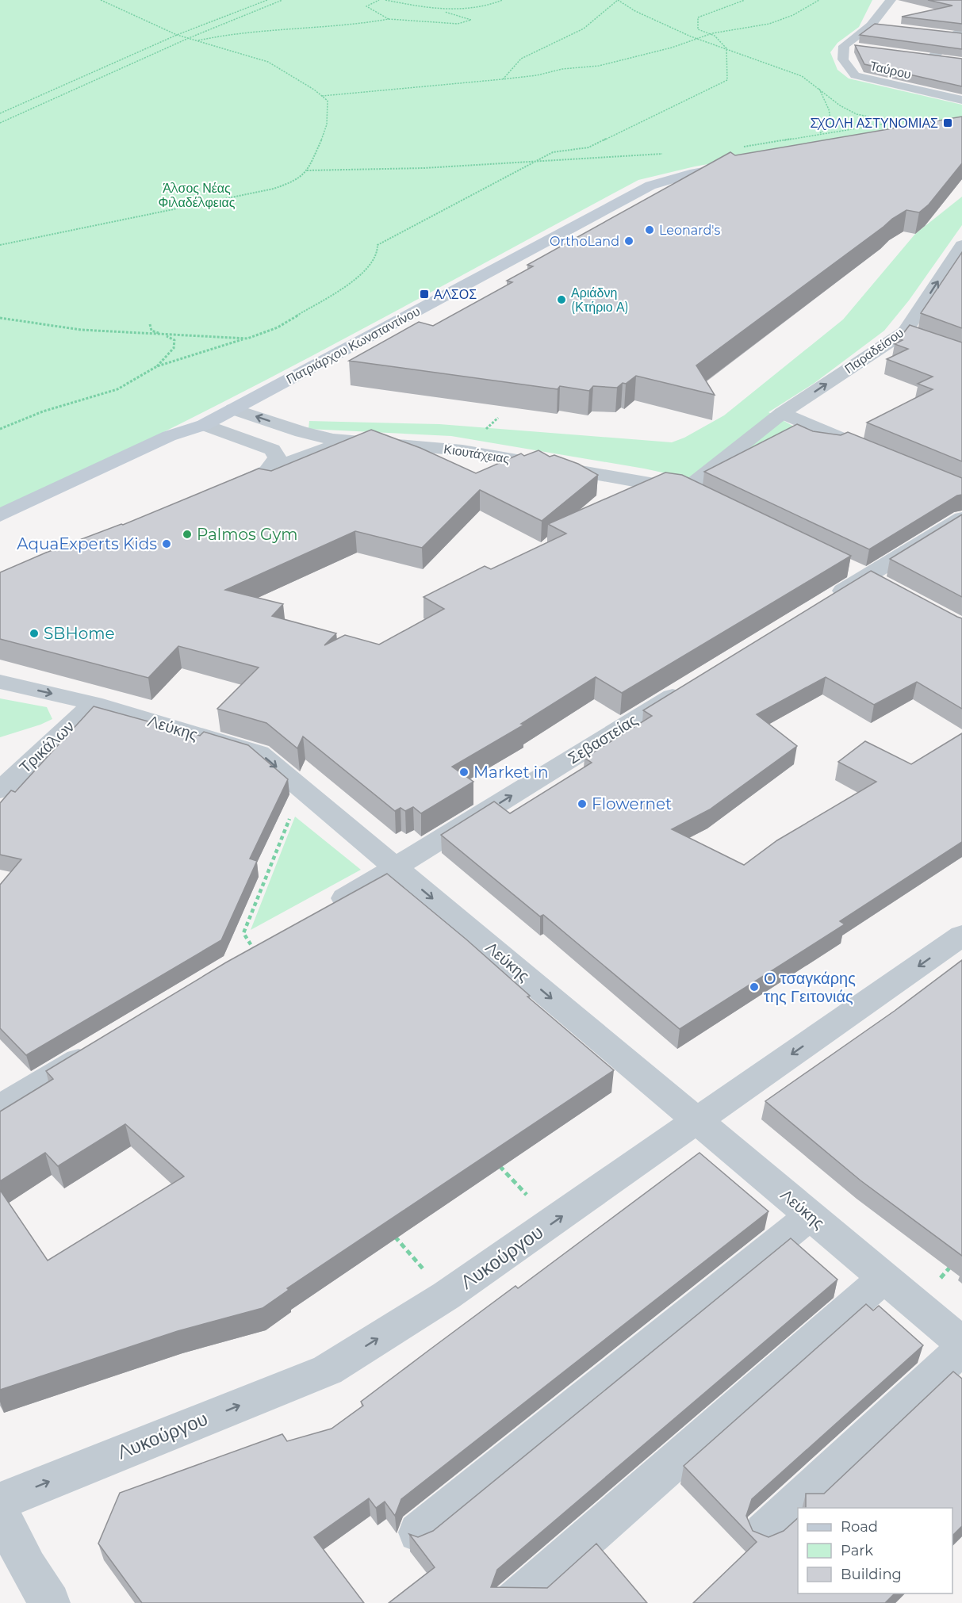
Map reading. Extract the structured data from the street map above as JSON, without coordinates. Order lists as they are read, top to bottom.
{
  "streets": {
    "main road": ["Πατριάρχου Κωνσταντίνου"],
    "street": [
      "Ταύρου",
      "Παραδείσου",
      "Κιουτάχειας",
      "Λεύκης",
      "Σεβαστείας",
      "Τρικάλων",
      "Λυκούργου"
    ]
  },
  "crossings": [
    ["Πατριάρχου Κωνσταντίνου", "Κιουτάχειας"],
    ["Παραδείσου", "Κιουτάχειας"],
    ["Λεύκης", "Σεβαστείας"],
    ["Λεύκης", "Τρικάλων"],
    ["Λεύκης", "Λυκούργου"]
  ],
  "one_way": ["Λεύκης", "Σεβαστείας"],
  "parks": ["Άλσος Νέας Φιλαδέλφειας"],
  "places": {
    "transit": ["ΣΧΟΛΗ ΑΣΤΥΝΟΜΙΑΣ", "ΑΛΣΟΣ"],
    "other": [
      "Leonard's",
      "OrthoLand",
      "Αριάδνη (Κτήριο Α)",
      "Palmos Gym",
      "AquaExperts Kids",
      "SBHome",
      "Market in",
      "Flowernet",
      "Ο τσαγκάρης της Γειτονιάς"
    ]
  },
  "legend": ["Road", "Park", "Building"]
}
